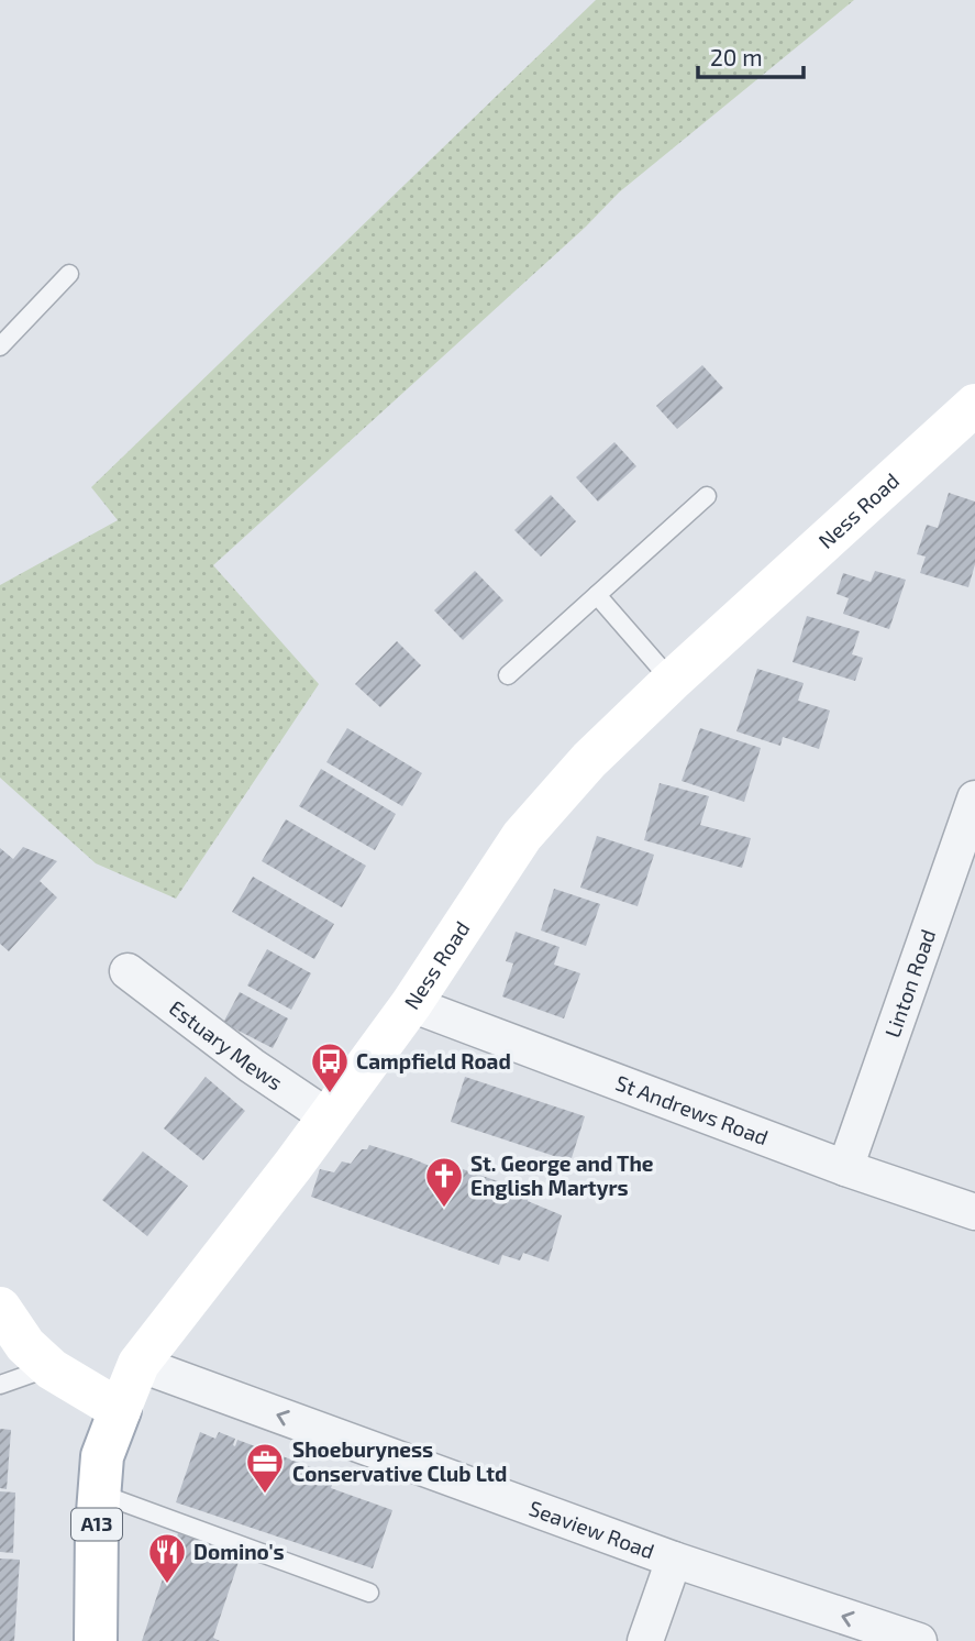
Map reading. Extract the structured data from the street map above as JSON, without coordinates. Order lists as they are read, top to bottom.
{
  "streets": {
    "main road": ["Ness Road", "A13"],
    "street": [
      "Linton Road",
      "Estuary Mews",
      "St Andrews Road",
      "Seaview Road"
    ]
  },
  "crossings": [
    ["Ness Road", "Estuary Mews"],
    ["Ness Road", "St Andrews Road"],
    ["Ness Road", "Seaview Road"],
    ["Linton Road", "St Andrews Road"]
  ],
  "one_way": ["Seaview Road"],
  "places": {
    "bus stop": ["Campfield Road"],
    "church": ["St. George and The English Martyrs"],
    "office": ["Shoeburyness Conservative Club Ltd"],
    "restaurant": ["Domino's"]
  },
  "scale_bar": "20 m"
}
